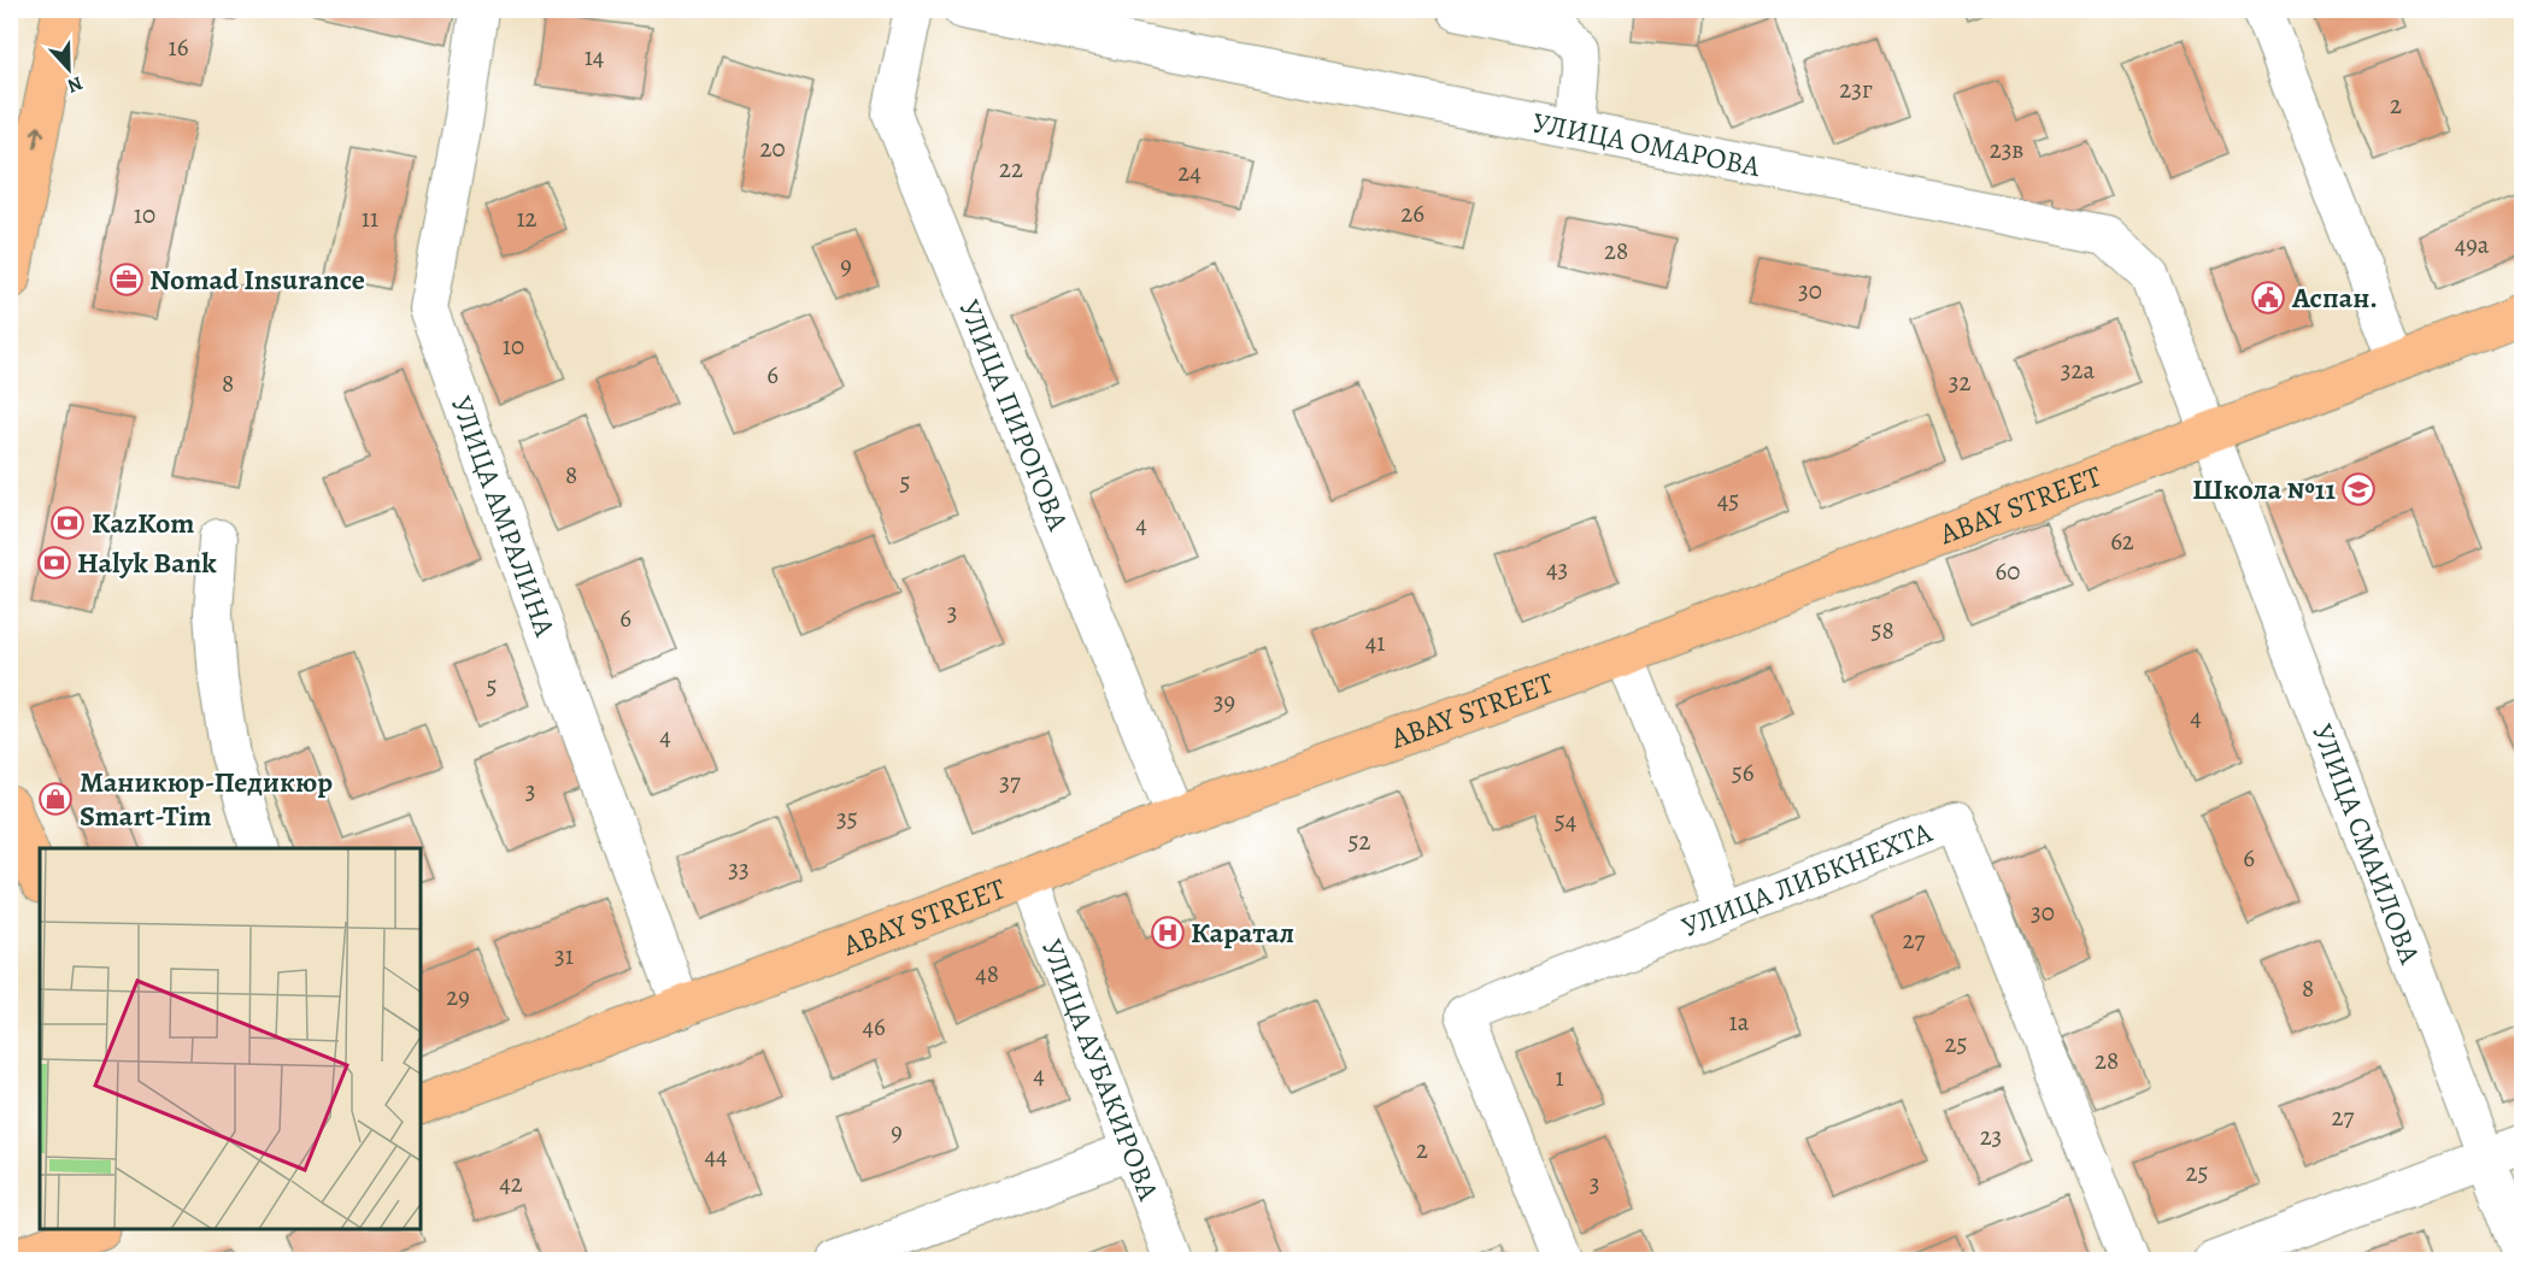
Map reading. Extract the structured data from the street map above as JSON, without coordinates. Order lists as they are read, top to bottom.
{
  "streets": {
    "main road": ["ABAY STREET"],
    "street": [
      "УЛИЦА ОМАРОВА",
      "УЛИЦА ПИРОГОВА",
      "УЛИЦА АМРАЛИНА",
      "УЛИЦА СМАИЛОВА",
      "УЛИЦА ЛИБКНЕХТА",
      "УЛИЦА АУБАКИРОВА"
    ]
  },
  "crossings": [
    ["УЛИЦА ОМАРОВА", "ABAY STREET"],
    ["УЛИЦА ОМАРОВА", "УЛИЦА СМАИЛОВА"],
    ["УЛИЦА ПИРОГОВА", "ABAY STREET"],
    ["ABAY STREET", "УЛИЦА АМРАЛИНА"],
    ["ABAY STREET", "УЛИЦА СМАИЛОВА"],
    ["ABAY STREET", "УЛИЦА АУБАКИРОВА"]
  ],
  "places": {
    "office": ["Nomad Insurance"],
    "public building": ["Аспан."],
    "school or university": ["Школа №11"],
    "bank": ["KazKom", "Halyk Bank"],
    "shop": ["Маникюр-Педикюр Smart-Tim"],
    "hospital": ["Каратал"]
  },
  "house_numbers": [
    "16",
    "14",
    "23г",
    "2",
    "20",
    "23в",
    "22",
    "24",
    "26",
    "10",
    "11",
    "12",
    "49а",
    "28",
    "9",
    "30",
    "10",
    "32а",
    "6",
    "32",
    "8",
    "8",
    "5",
    "45",
    "4",
    "62",
    "43",
    "60",
    "3",
    "6",
    "58",
    "41",
    "5",
    "39",
    "4",
    "4",
    "56",
    "37",
    "3",
    "35",
    "54",
    "52",
    "6",
    "33",
    "30",
    "27",
    "31",
    "48",
    "8",
    "29",
    "1а",
    "46",
    "25",
    "28",
    "4",
    "1",
    "27",
    "9",
    "23",
    "2",
    "44",
    "25",
    "42",
    "3"
  ],
  "north": "bottom"
}
